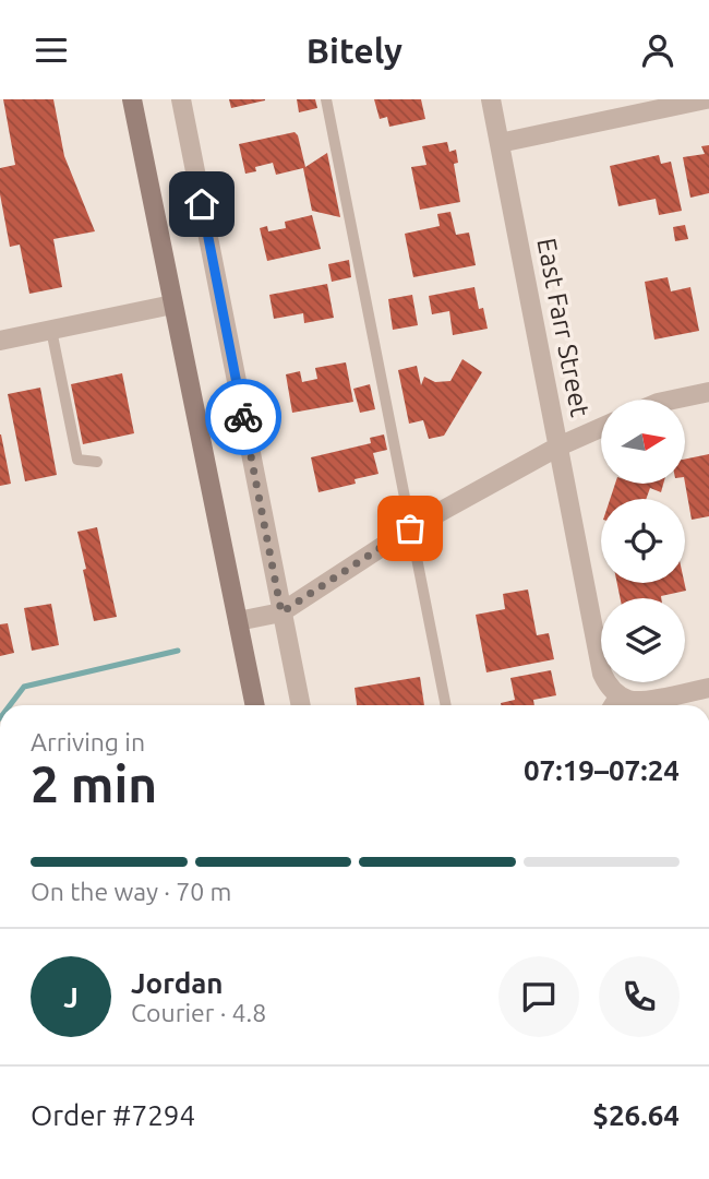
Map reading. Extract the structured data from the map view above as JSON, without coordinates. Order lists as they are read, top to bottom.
{
  "streets": {
    "street": ["East Farr Street"]
  },
  "north": "right",
  "page": {
    "header": "Bitely",
    "heading": ["2 min", "Arriving in", "07:19–07:24"],
    "panel": [
      "Jordan",
      "Courier · 4.8",
      "Order #7294",
      "$26.64"
    ],
    "bar": "On the way · 70 m",
    "round": "J"
  }
}
